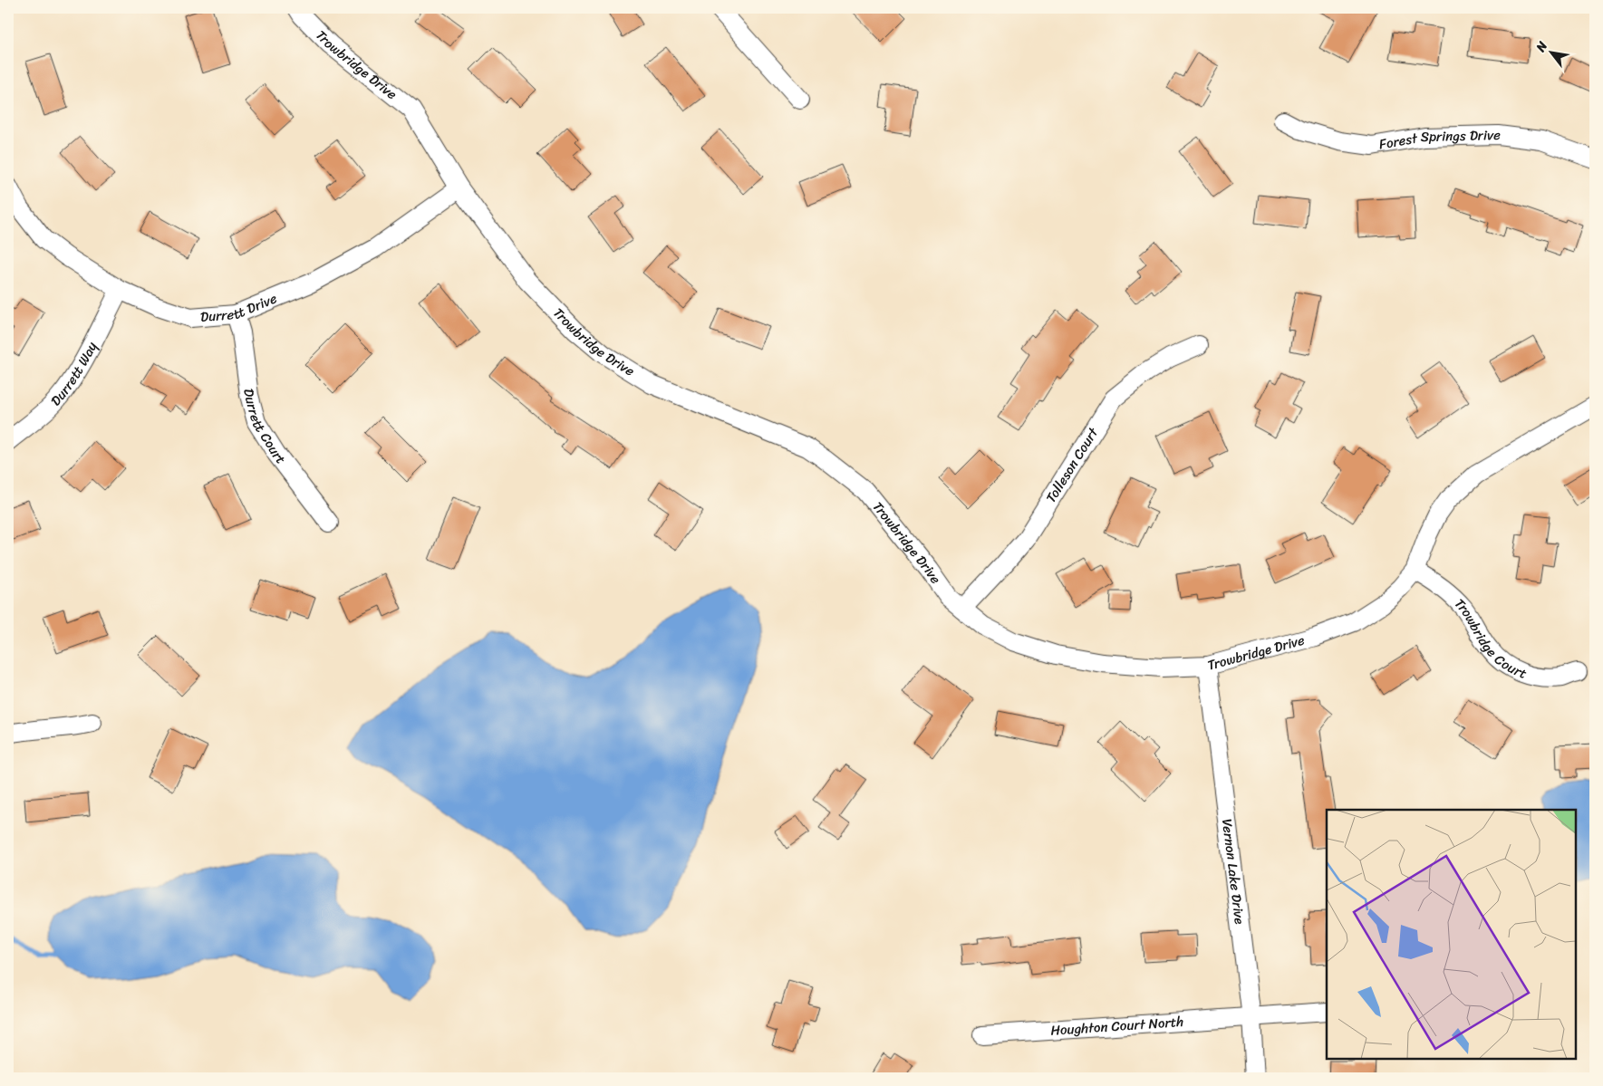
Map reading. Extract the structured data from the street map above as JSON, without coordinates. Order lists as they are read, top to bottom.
{
  "streets": {
    "street": [
      "Trowbridge Drive",
      "Forest Springs Drive",
      "Durrett Drive",
      "Durrett Way",
      "Durrett Court",
      "Tolleson Court",
      "Trowbridge Court",
      "Vernon Lake Drive",
      "Houghton Court North"
    ]
  },
  "crossings": [
    ["Trowbridge Drive", "Durrett Drive"],
    ["Trowbridge Drive", "Tolleson Court"],
    ["Trowbridge Drive", "Trowbridge Court"],
    ["Trowbridge Drive", "Vernon Lake Drive"],
    ["Durrett Drive", "Durrett Way"],
    ["Durrett Drive", "Durrett Court"],
    ["Vernon Lake Drive", "Houghton Court North"]
  ],
  "north": "top left"
}
